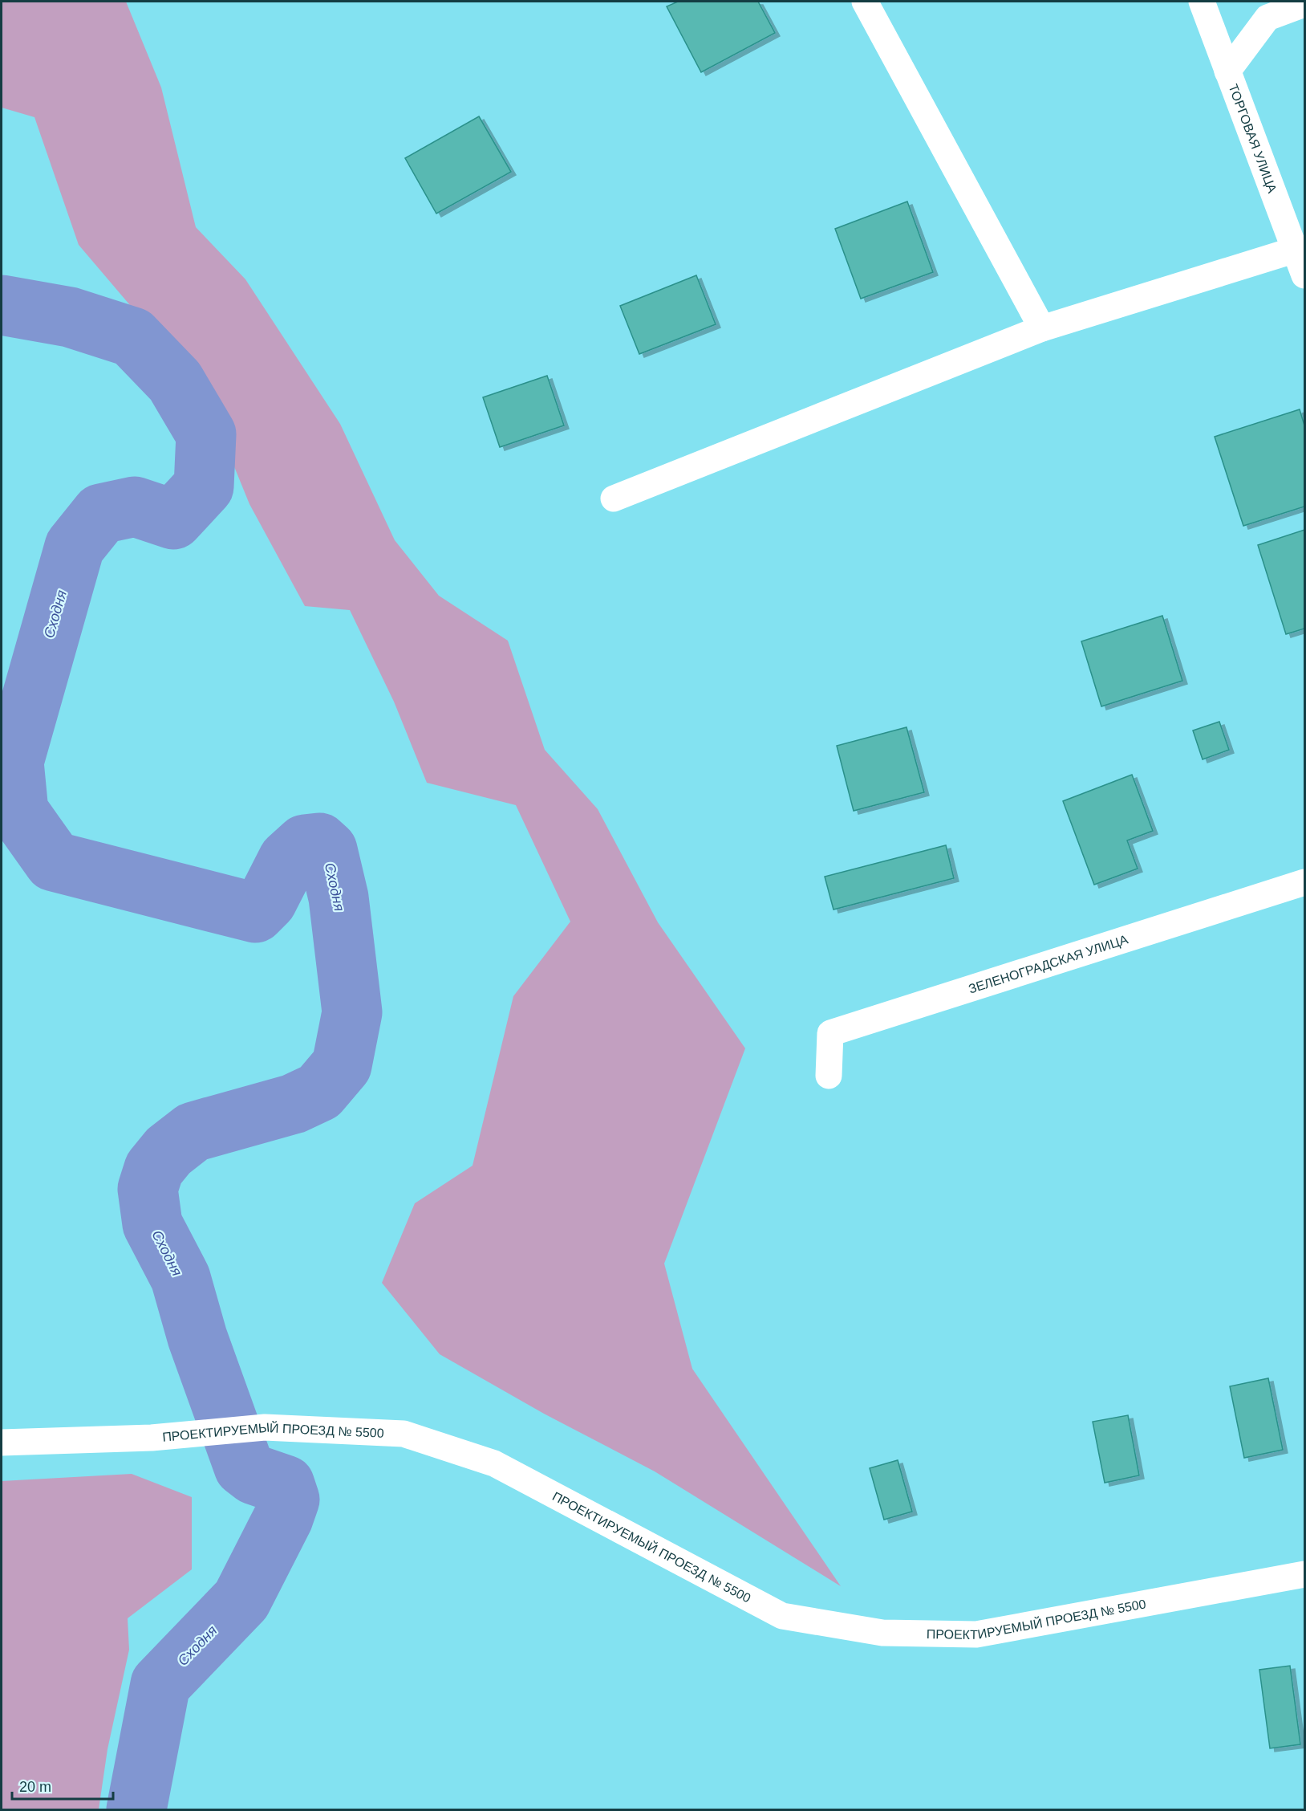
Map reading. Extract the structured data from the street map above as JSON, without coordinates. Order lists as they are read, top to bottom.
{
  "streets": {
    "street": ["ТОРГОВАЯ УЛИЦА", "ЗЕЛЕНОГРАДСКАЯ УЛИЦА", "ПРОЕКТИРУЕМЫЙ ПРОЕЗД № 5500"]
  },
  "water": ["Сходня"],
  "scale_bar": "20 m"
}
